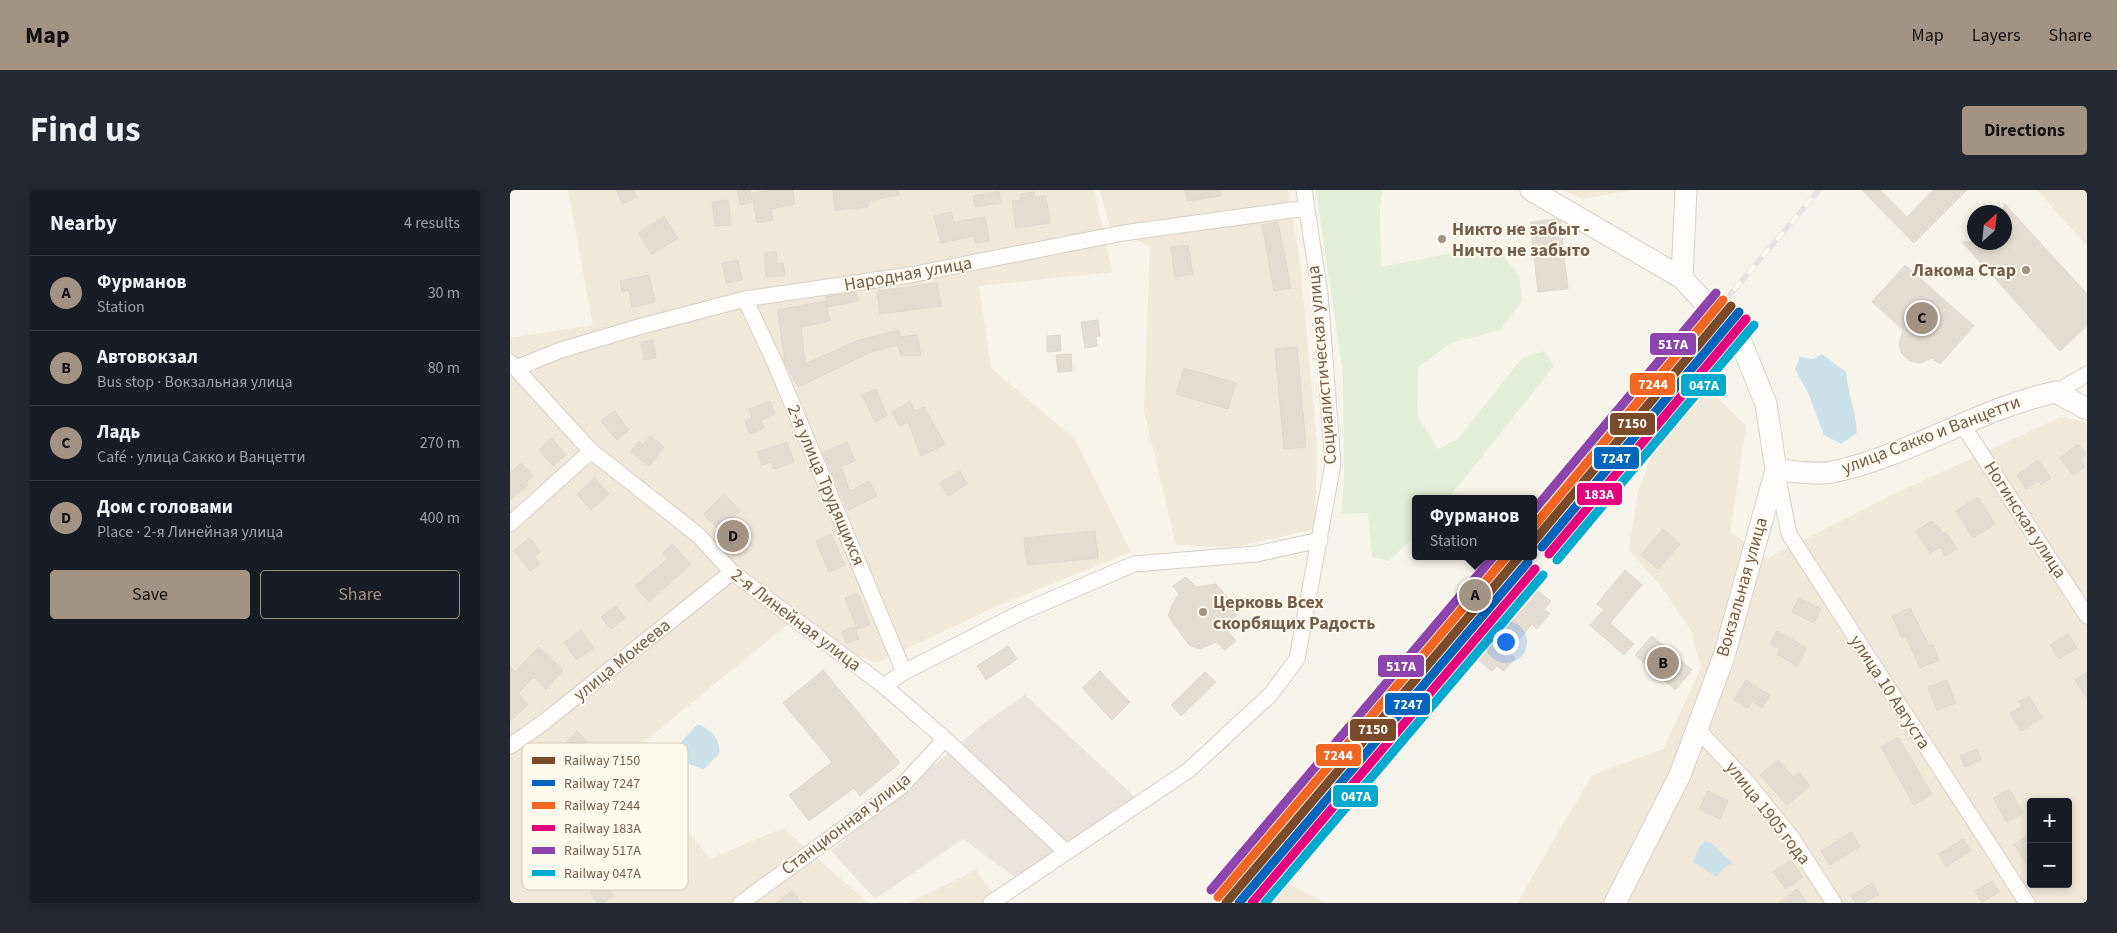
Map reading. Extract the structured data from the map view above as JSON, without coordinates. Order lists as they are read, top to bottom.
{
  "streets": {
    "main road": ["улица Сакко и Ванцетти", "Вокзальная улица"],
    "street": [
      "Народная улица",
      "Социалистическая улица",
      "2-я улица Трудящихся",
      "Ногинская улица",
      "2-я Линейная улица",
      "улица Мокеева",
      "улица 10 Августа",
      "улица 1905 года",
      "Станционная улица"
    ]
  },
  "crossings": [
    ["Народная улица", "Социалистическая улица"],
    ["Народная улица", "2-я улица Трудящихся"],
    ["Народная улица", "2-я Линейная улица"],
    ["Социалистическая улица", "2-я Линейная улица"],
    ["улица Сакко и Ванцетти", "Ногинская улица"],
    ["улица Сакко и Ванцетти", "Вокзальная улица"],
    ["улица Сакко и Ванцетти", "улица 10 Августа"],
    ["Вокзальная улица", "улица 10 Августа"],
    ["Вокзальная улица", "улица 1905 года"],
    ["2-я Линейная улица", "улица Мокеева"],
    ["2-я Линейная улица", "Станционная улица"]
  ],
  "places": ["Никто не забыт - Ничто не забыто", "Лакома Стар", "Церковь Всех скорбящих Радость"],
  "lines": [
    "rail line 517А",
    "rail line 7244",
    "rail line 7150",
    "rail line 7247",
    "rail line 183А",
    "rail line 047А"
  ],
  "legend": [
    "Railway 7150",
    "Railway 7247",
    "Railway 7244",
    "Railway 183А",
    "Railway 517А",
    "Railway 047А"
  ],
  "north": "top right",
  "page": {
    "header": "Map",
    "nav": ["Map", "Layers", "Share"],
    "title": "Find us",
    "buttons": [
      "Directions",
      ["Save", "Share"]
    ],
    "heading": ["Nearby", "4 results"],
    "list": [
      {
        "mark": "A",
        "name": "Фурманов",
        "note": "Station",
        "value": "30 m"
      },
      {
        "mark": "B",
        "name": "Автовокзал",
        "note": "Bus stop · Вокзальная улица",
        "value": "80 m"
      },
      {
        "mark": "C",
        "name": "Ладь",
        "note": "Café · улица Сакко и Ванцетти",
        "value": "270 m"
      },
      {
        "mark": "D",
        "name": "Дом с головами",
        "note": "Place · 2-я Линейная улица",
        "value": "400 m"
      }
    ],
    "pins": [
      "C",
      "D",
      "A",
      "B"
    ],
    "popup": ["Фурманов", "Station"],
    "map_buttons": ["+", "−"]
  }
}
